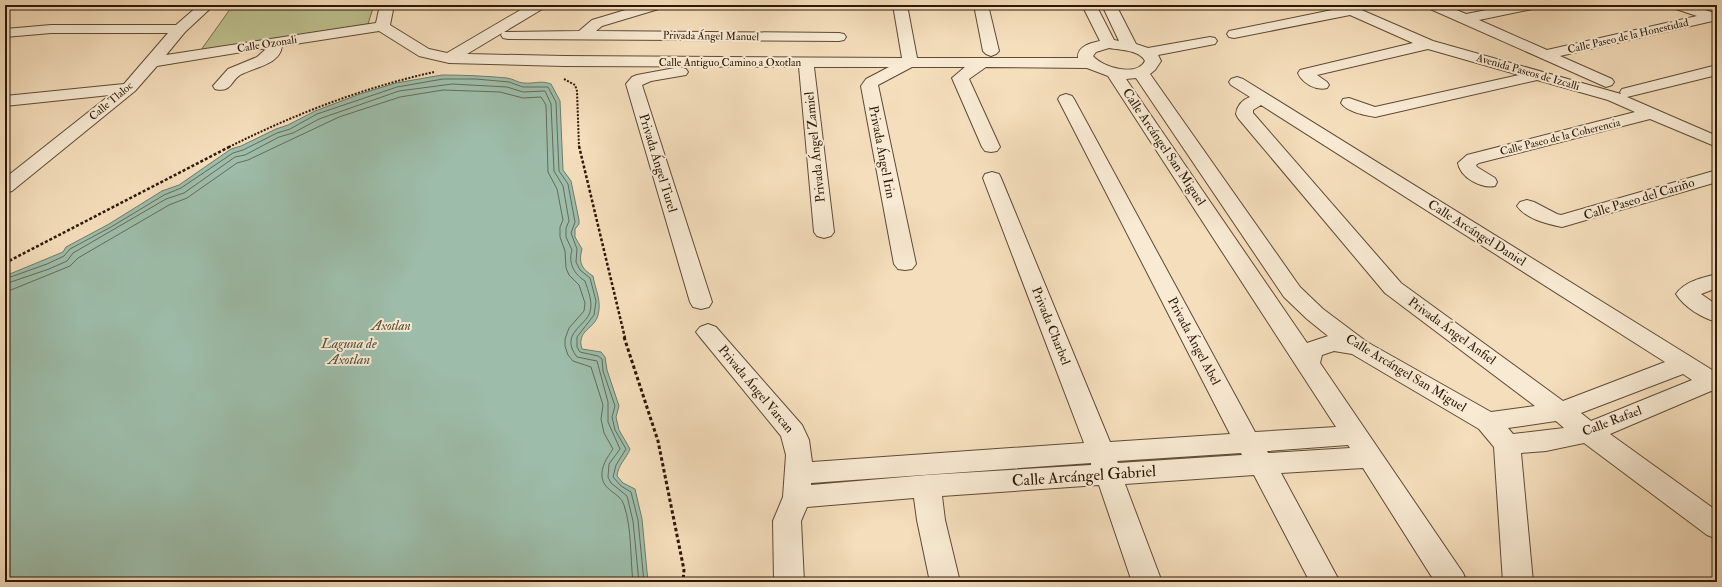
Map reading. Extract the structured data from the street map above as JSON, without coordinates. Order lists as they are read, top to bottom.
{
  "streets": {
    "street": [
      "Privada Ángel Manuel",
      "Calle Paseo de la Honestidad",
      "Calle Ozonali",
      "Calle Antiguo Camino a Oxotlan",
      "Avenida Paseos de Izcalli",
      "Calle Tlaloc",
      "Calle Paseo de la Coherencia",
      "Privada Ángel Zamiel",
      "Calle Arcángel San Miguel",
      "Privada Ángel Irin",
      "Privada Ángel Turel",
      "Calle Paseo del Cariño",
      "Calle Arcángel Daniel",
      "Privada Charbel",
      "Privada Ángel Anfiel",
      "Privada Ángel Abel",
      "Privada Ángel Varcan",
      "Calle Rafael",
      "Calle Arcángel Gabriel"
    ]
  },
  "crossings": [
    ["Calle Paseo de la Honestidad", "Avenida Paseos de Izcalli"],
    ["Calle Ozonali", "Calle Antiguo Camino a Oxotlan"],
    ["Calle Ozonali", "Calle Tlaloc"],
    ["Calle Antiguo Camino a Oxotlan", "Privada Ángel Zamiel"],
    ["Calle Antiguo Camino a Oxotlan", "Privada Ángel Irin"],
    ["Calle Antiguo Camino a Oxotlan", "Privada Ángel Turel"],
    ["Avenida Paseos de Izcalli", "Calle Paseo de la Coherencia"],
    ["Calle Arcángel San Miguel", "Calle Rafael"],
    ["Calle Arcángel San Miguel", "Calle Arcángel Gabriel"],
    ["Calle Arcángel Daniel", "Privada Ángel Anfiel"],
    ["Calle Arcángel Daniel", "Calle Rafael"],
    ["Privada Charbel", "Calle Arcángel Gabriel"],
    ["Privada Ángel Anfiel", "Calle Rafael"],
    ["Privada Ángel Abel", "Calle Arcángel Gabriel"],
    ["Privada Ángel Varcan", "Calle Arcángel Gabriel"]
  ],
  "water": ["Laguna de Axotlan"],
  "parks": ["Axotlan"]
}
